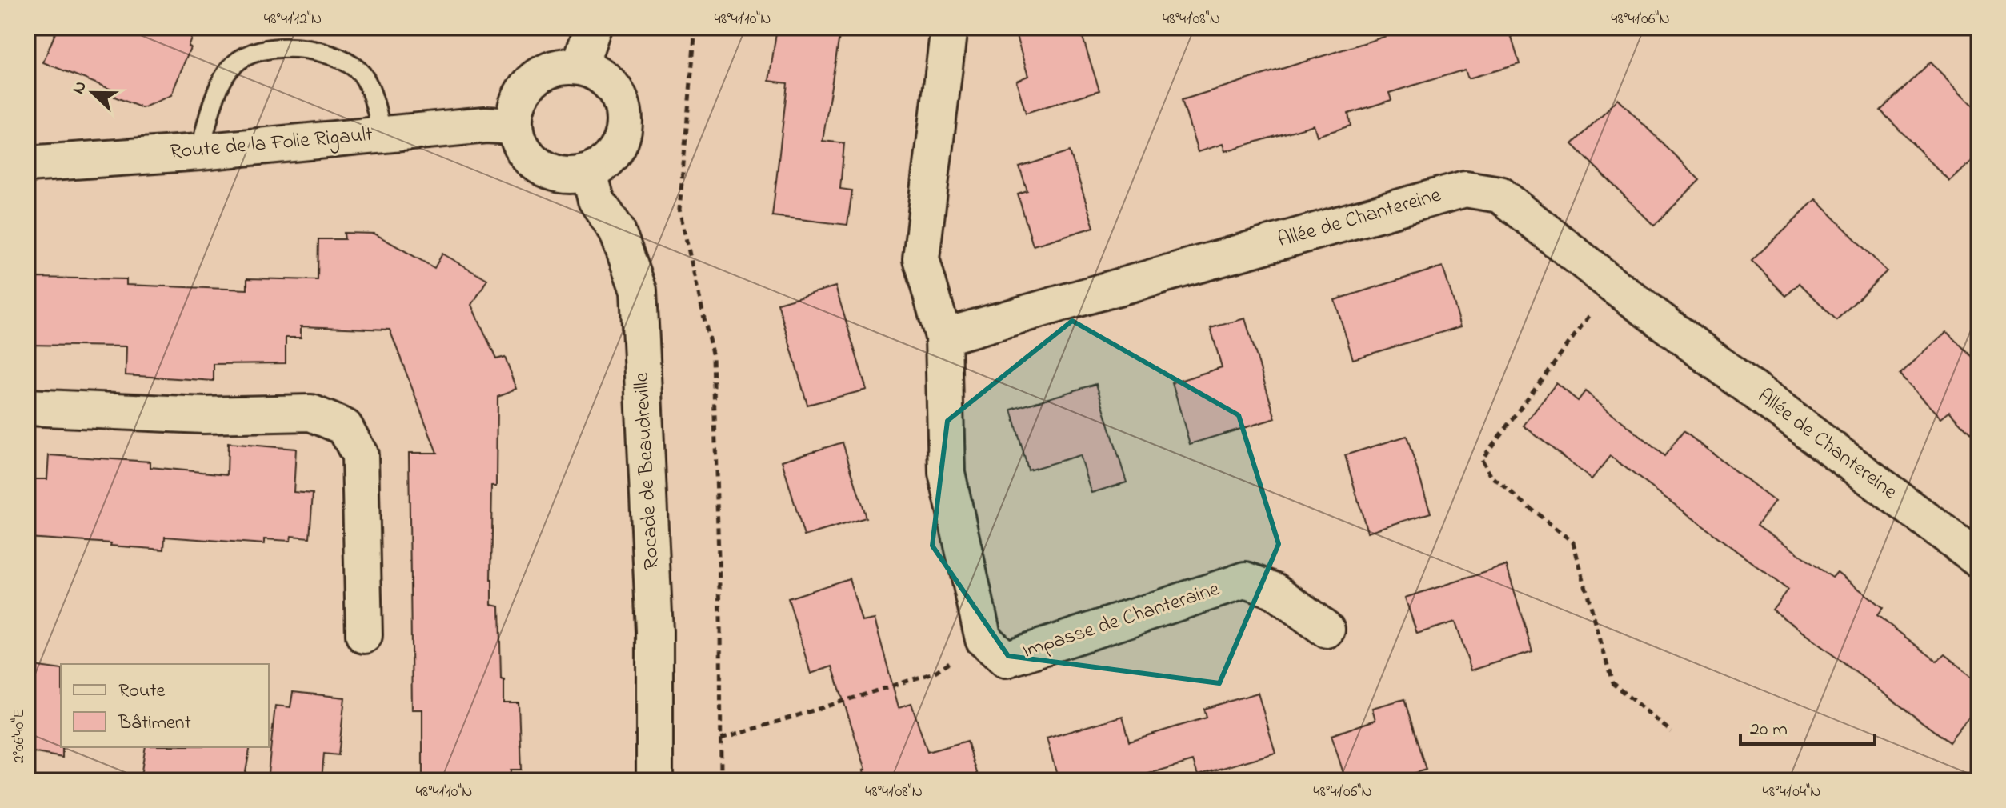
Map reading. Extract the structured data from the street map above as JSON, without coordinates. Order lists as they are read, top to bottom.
{
  "streets": {
    "street": [
      "Route de la Folie Rigault",
      "Allée de Chantereine",
      "Rocade de Beaudreville",
      "Impasse de Chanteraine"
    ]
  },
  "crossings": [
    ["Route de la Folie Rigault", "Rocade de Beaudreville"]
  ],
  "legend": ["Route", "Bâtiment"],
  "scale_bar": "20 m",
  "north": "left",
  "coordinates": [
    "48°41'12\"N",
    "48°41'10\"N",
    "48°41'08\"N",
    "48°41'06\"N",
    "2°06'40\"E",
    "48°41'04\"N"
  ]
}
